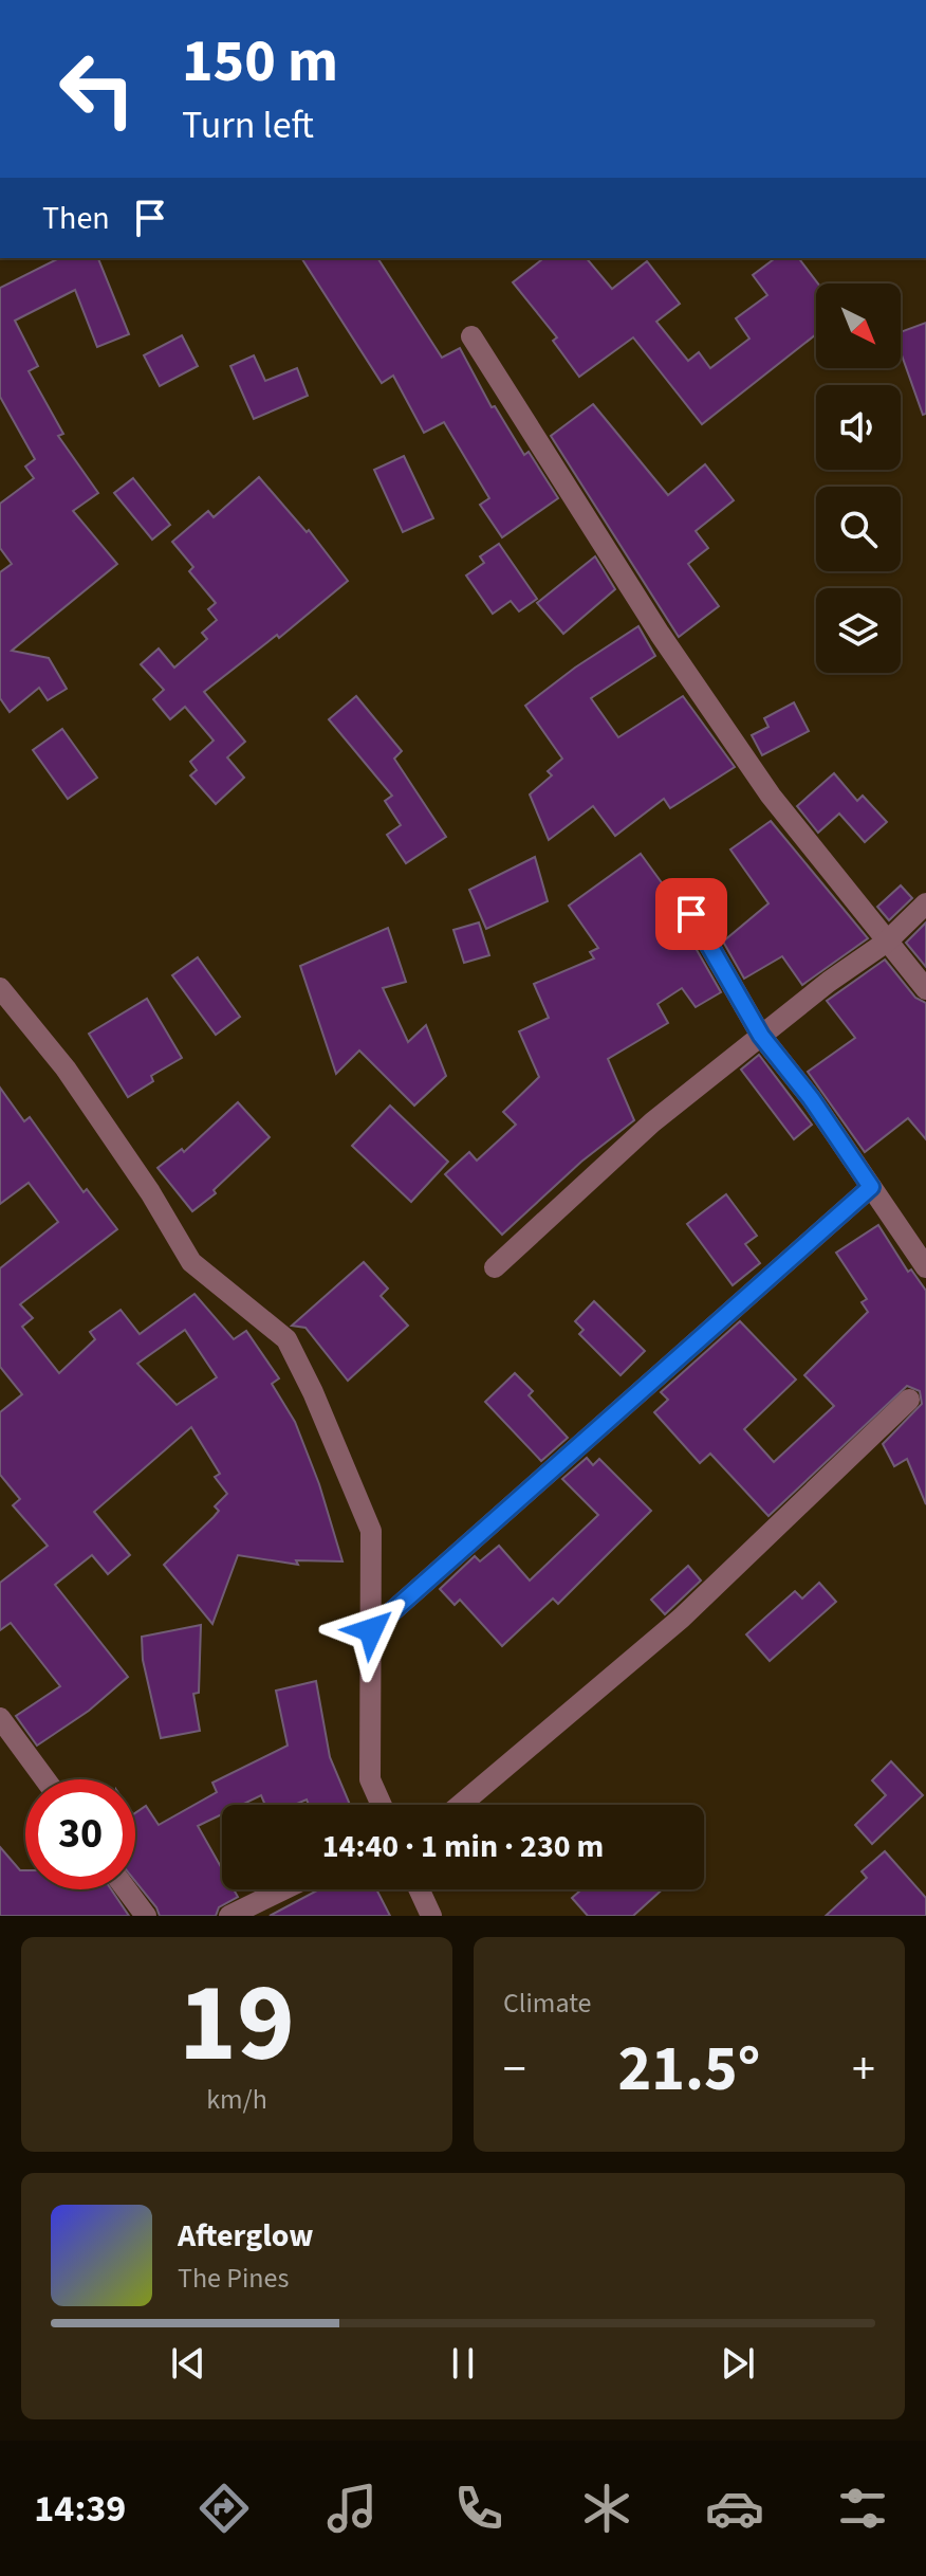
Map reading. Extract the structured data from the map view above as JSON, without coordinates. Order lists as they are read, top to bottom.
{
  "north": "bottom right",
  "page": {
    "turn": ["150 m", "Turn left"],
    "then": "Then",
    "limit": "30",
    "trip": "14:40 · 1 min · 230 m",
    "tile": [
      ["19", "km/h"],
      "Climate"
    ],
    "heat": ["−", "21.5°", "+"],
    "song": ["Afterglow", "The Pines"],
    "tabs": "14:39"
  }
}
